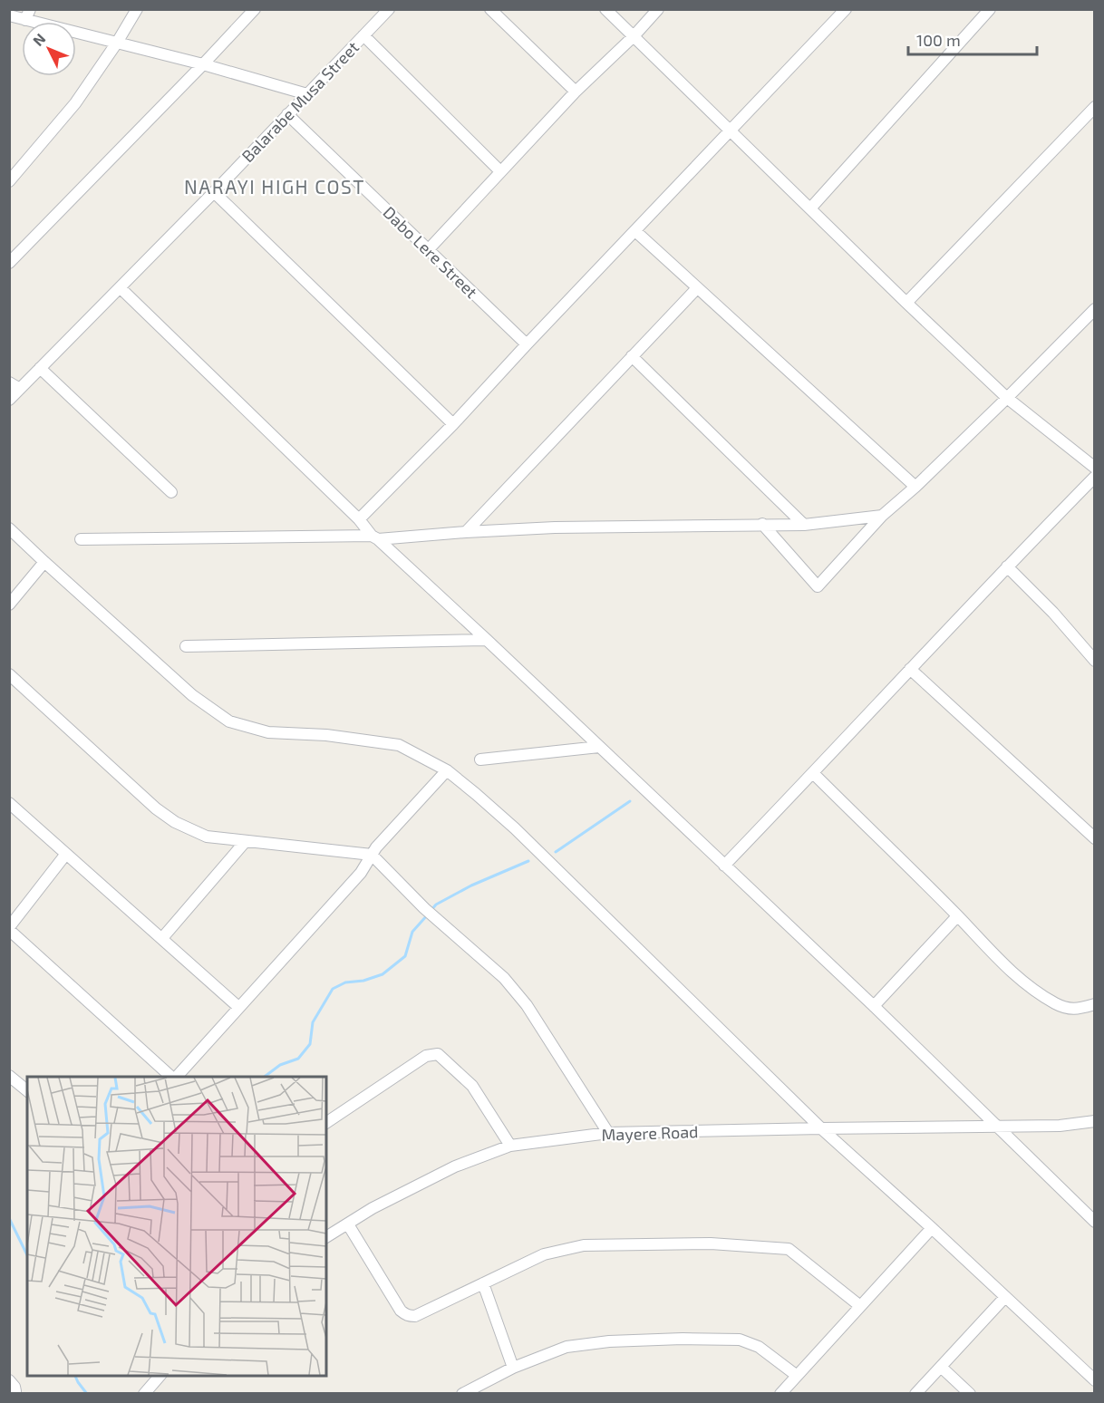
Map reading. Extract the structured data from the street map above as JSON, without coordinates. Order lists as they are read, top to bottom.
{
  "streets": {
    "street": ["Balarabe Musa Street", "Dabo Lere Street", "Mayere Road"]
  },
  "crossings": [
    ["Balarabe Musa Street", "Dabo Lere Street"]
  ],
  "districts": ["NARAYI HIGH COST"],
  "scale_bar": "100 m",
  "north": "top left"
}
